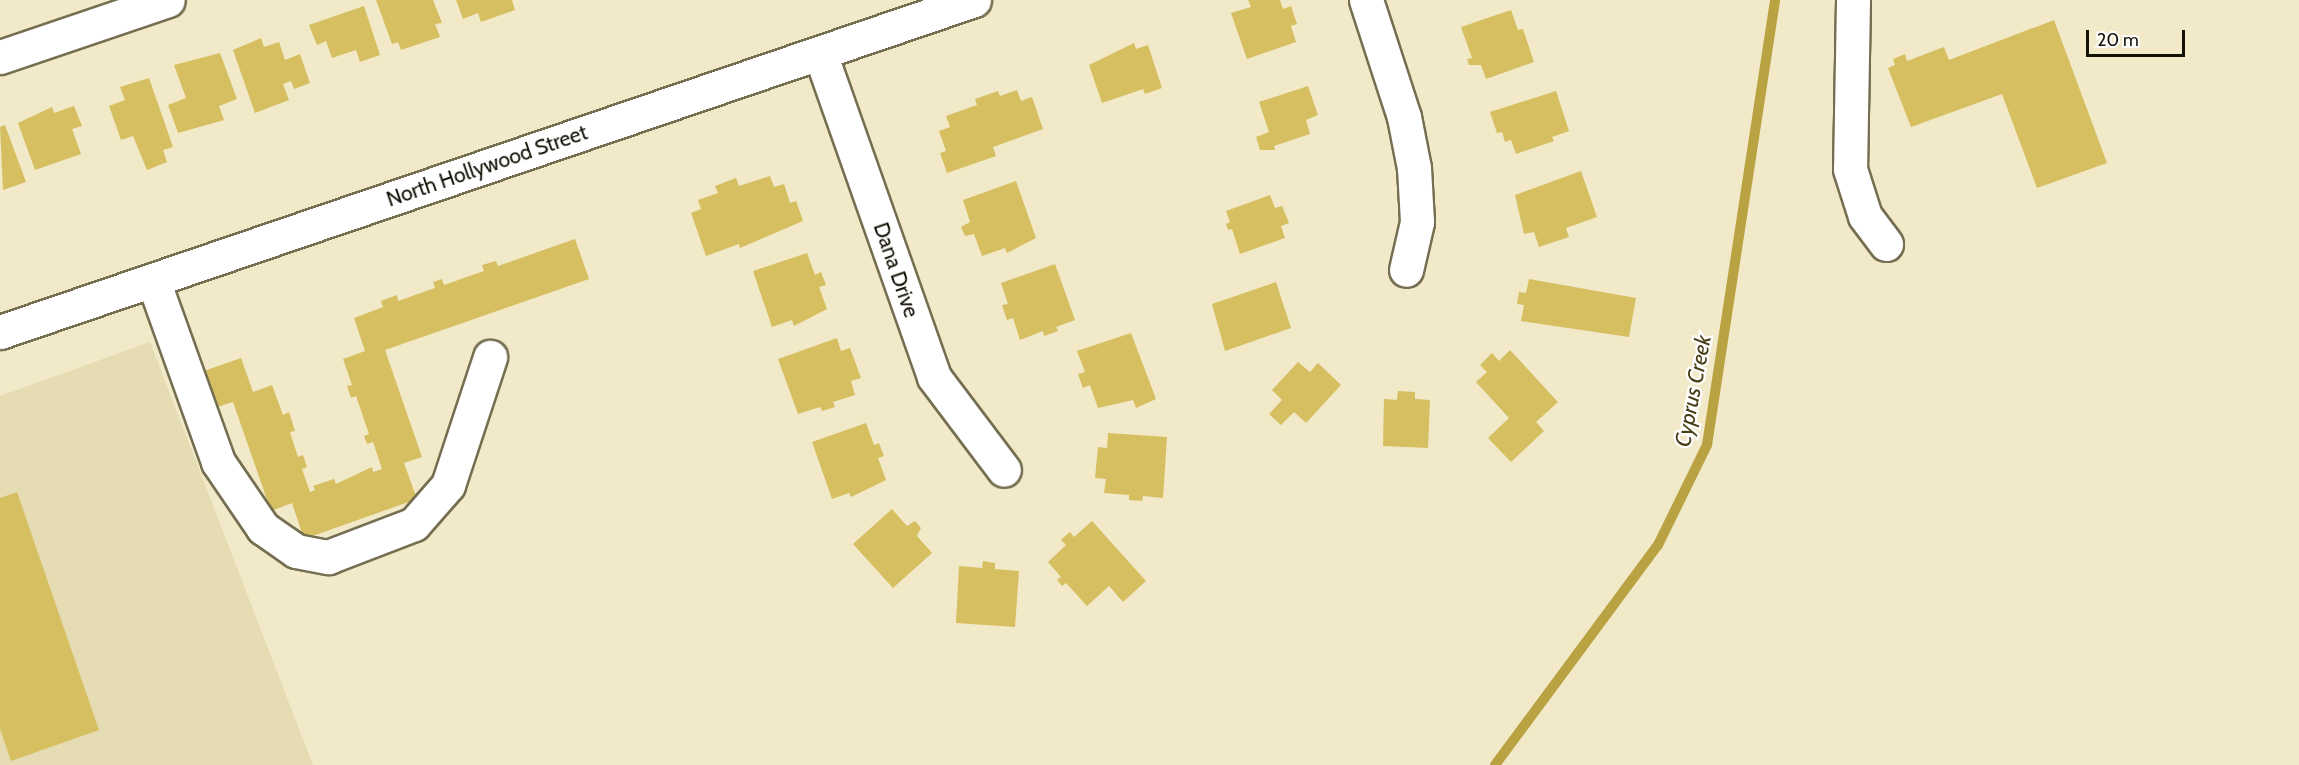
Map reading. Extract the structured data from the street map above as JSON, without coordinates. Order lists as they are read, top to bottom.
{
  "streets": {
    "main road": ["North Hollywood Street", "Dana Drive"]
  },
  "crossings": [
    ["North Hollywood Street", "Dana Drive"]
  ],
  "water": ["Cyprus Creek"],
  "scale_bar": "20 m"
}
